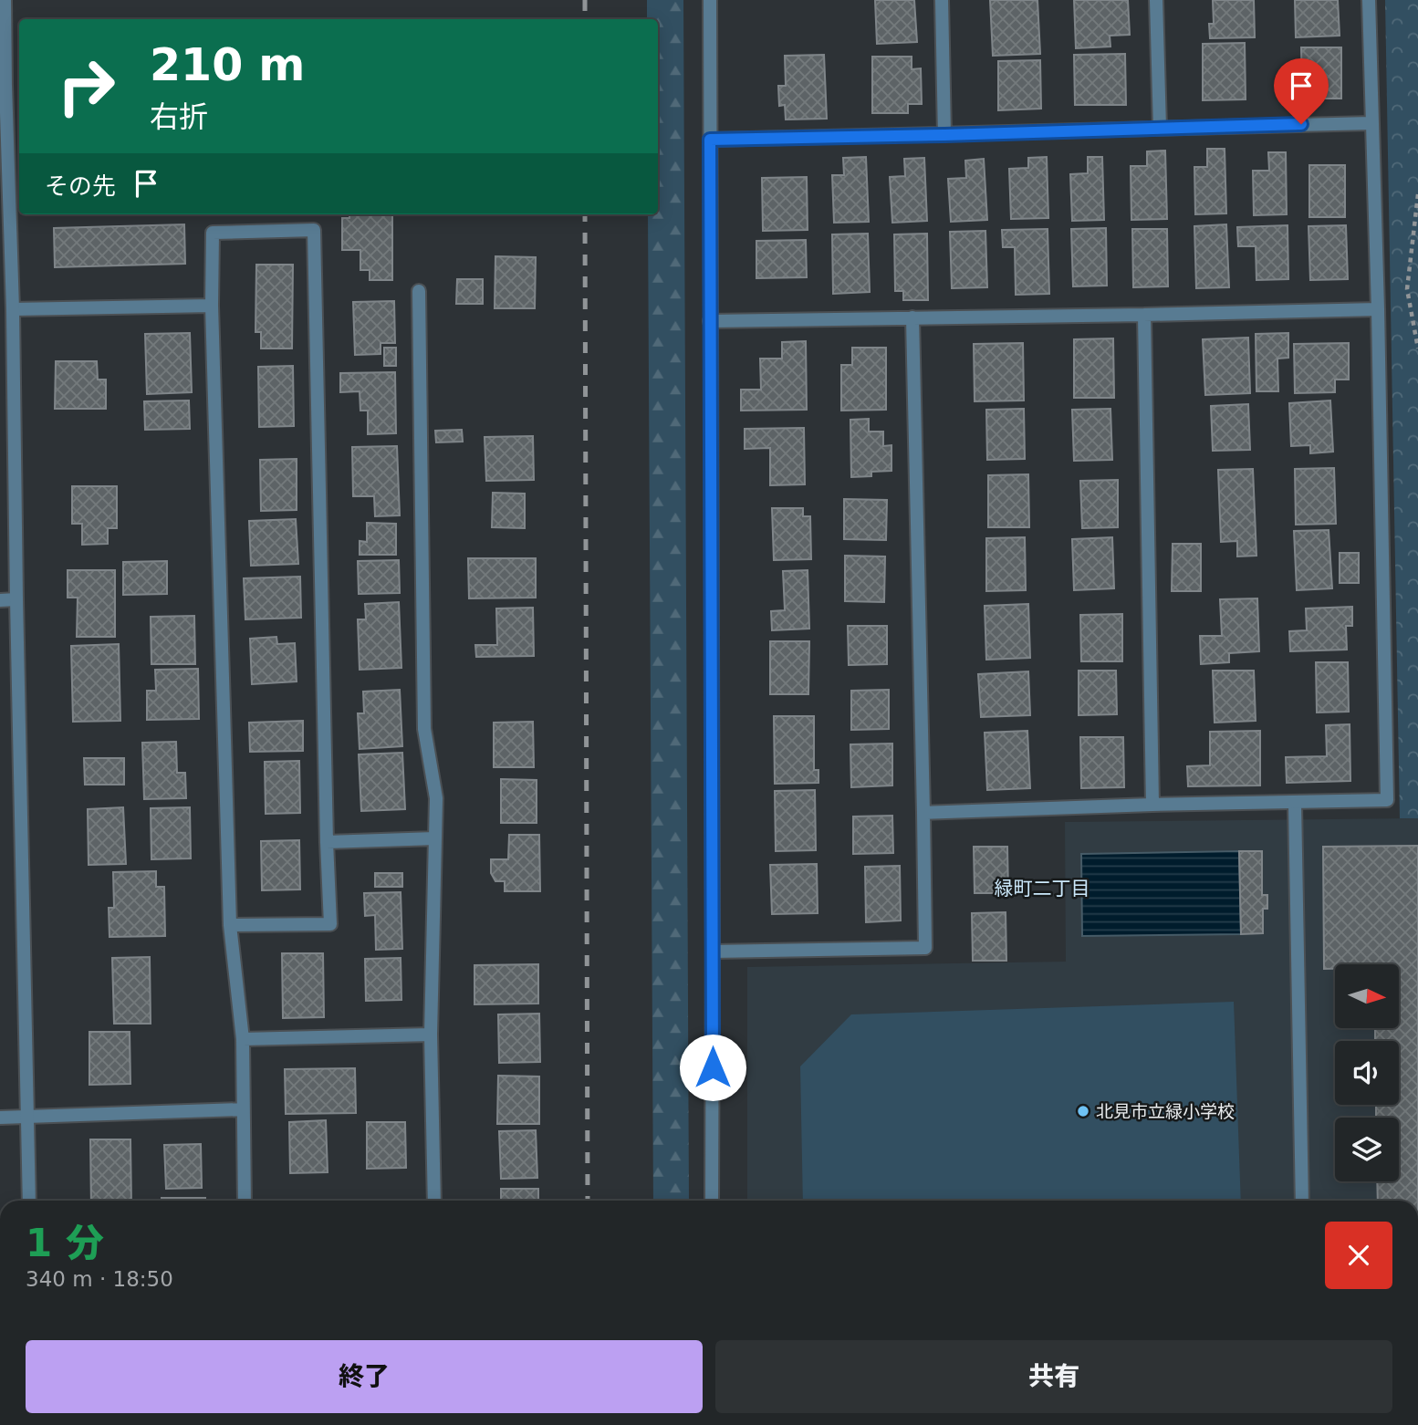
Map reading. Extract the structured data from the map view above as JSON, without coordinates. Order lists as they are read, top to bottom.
{
  "districts": ["緑町二丁目"],
  "places": ["北見市立緑小学校"],
  "north": "right",
  "page": {
    "turn": ["210 m", "右折"],
    "then": "その先",
    "heading": ["1 分", "340 m · 18:50"],
    "buttons": ["終了", "共有"]
  }
}
